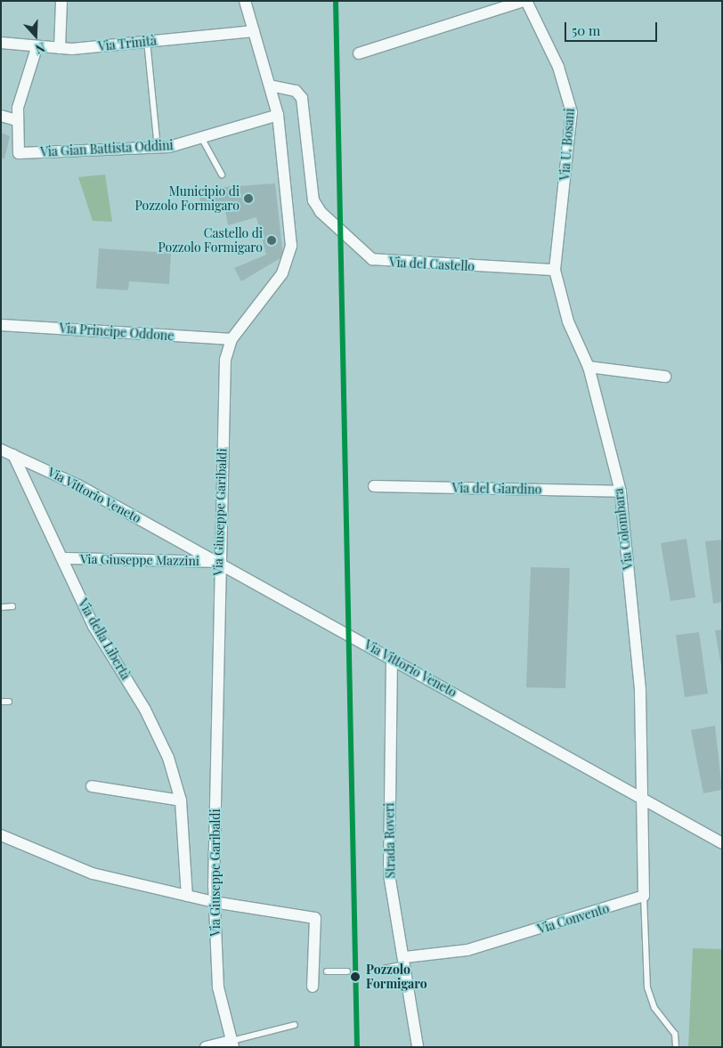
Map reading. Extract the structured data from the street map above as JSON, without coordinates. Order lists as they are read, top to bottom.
{
  "streets": {
    "street": [
      "Via Trinità",
      "Via U. Bosani",
      "Via Gian Battista Oddini",
      "Via del Castello",
      "Via Principe Oddone",
      "Via del Giardino",
      "Via Vittorio Veneto",
      "Via Giuseppe Garibaldi",
      "Via Colombara",
      "Via Giuseppe Mazzini",
      "Via della Libertà",
      "Strada Roveri",
      "Via Convento"
    ]
  },
  "crossings": [
    ["Via Trinità", "Via Giuseppe Garibaldi"],
    ["Via U. Bosani", "Via del Castello"],
    ["Via U. Bosani", "Via Colombara"],
    ["Via Gian Battista Oddini", "Via Giuseppe Garibaldi"],
    ["Via del Castello", "Via Giuseppe Garibaldi"],
    ["Via del Castello", "Via Colombara"],
    ["Via Principe Oddone", "Via Giuseppe Garibaldi"],
    ["Via del Giardino", "Via Colombara"],
    ["Via Vittorio Veneto", "Via Giuseppe Garibaldi"],
    ["Via Vittorio Veneto", "Via Colombara"],
    ["Via Vittorio Veneto", "Via Giuseppe Mazzini"],
    ["Via Vittorio Veneto", "Via della Libertà"],
    ["Via Vittorio Veneto", "Strada Roveri"],
    ["Via Giuseppe Garibaldi", "Via Giuseppe Mazzini"],
    ["Via Giuseppe Mazzini", "Via della Libertà"],
    ["Strada Roveri", "Via Convento"]
  ],
  "places": ["Municipio di Pozzolo Formigaro", "Castello di Pozzolo Formigaro", "Pozzolo Formigaro"],
  "scale_bar": "50 m",
  "north": "bottom"
}
